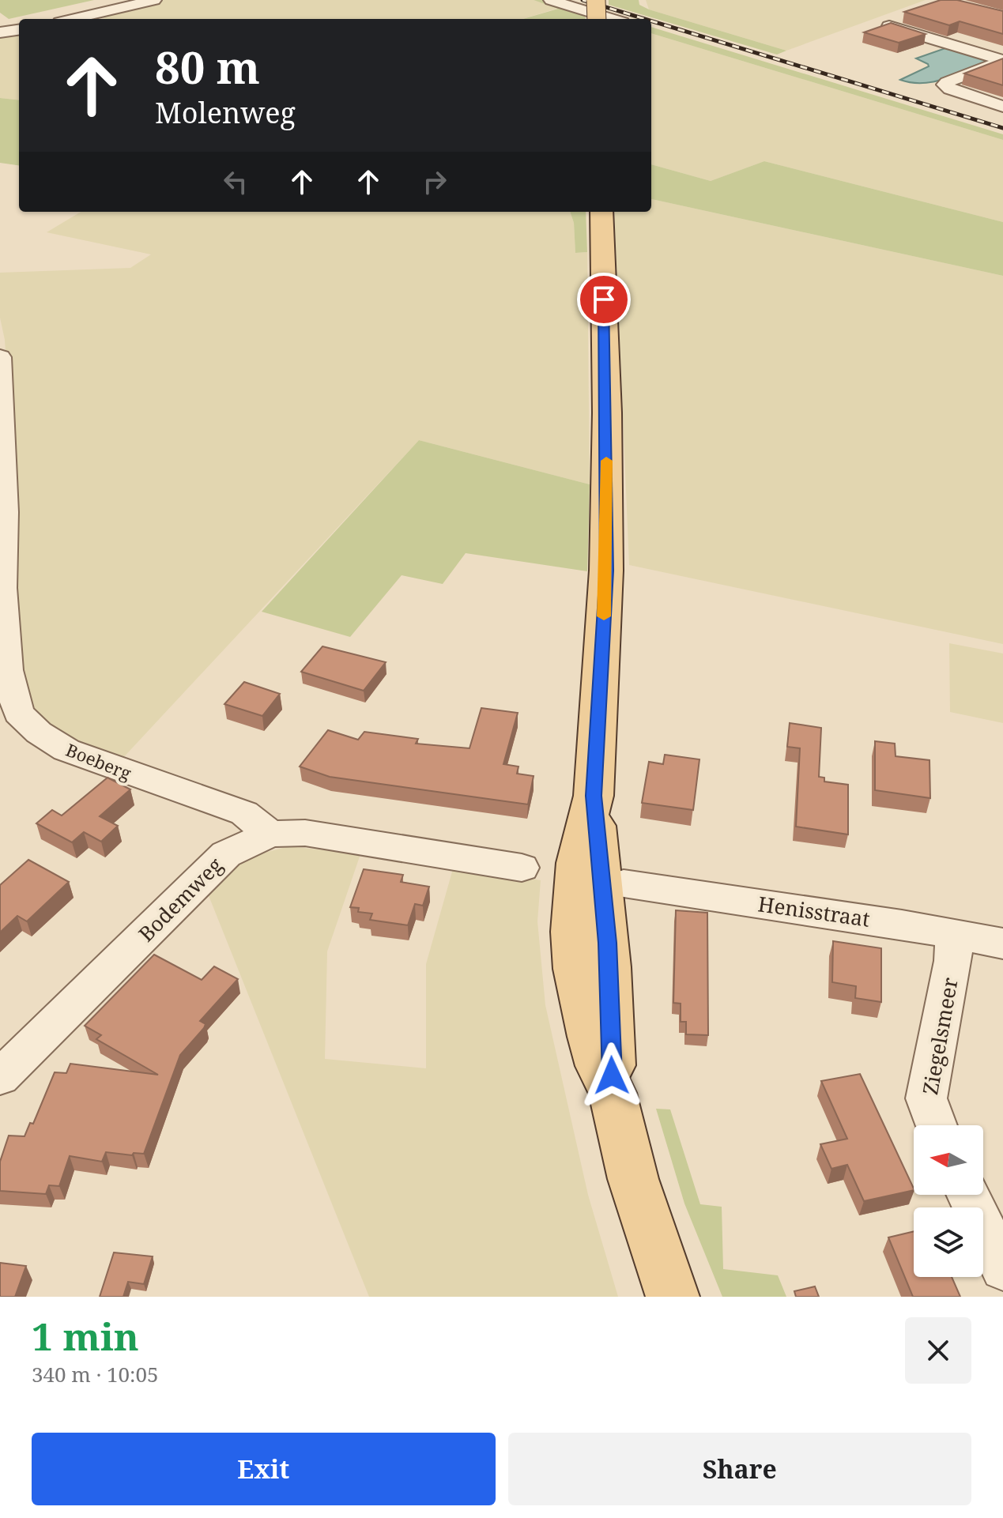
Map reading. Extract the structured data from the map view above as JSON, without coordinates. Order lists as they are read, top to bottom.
{
  "streets": {
    "street": [
      "Boeberg",
      "Bodemweg",
      "Henisstraat",
      "Ziegelsmeer"
    ]
  },
  "crossings": [
    ["Boeberg", "Bodemweg"],
    ["Henisstraat", "Ziegelsmeer"]
  ],
  "north": "left",
  "page": {
    "turn": ["80 m", "Molenweg"],
    "heading": ["1 min", "340 m · 10:05"],
    "buttons": ["Exit", "Share"]
  }
}
